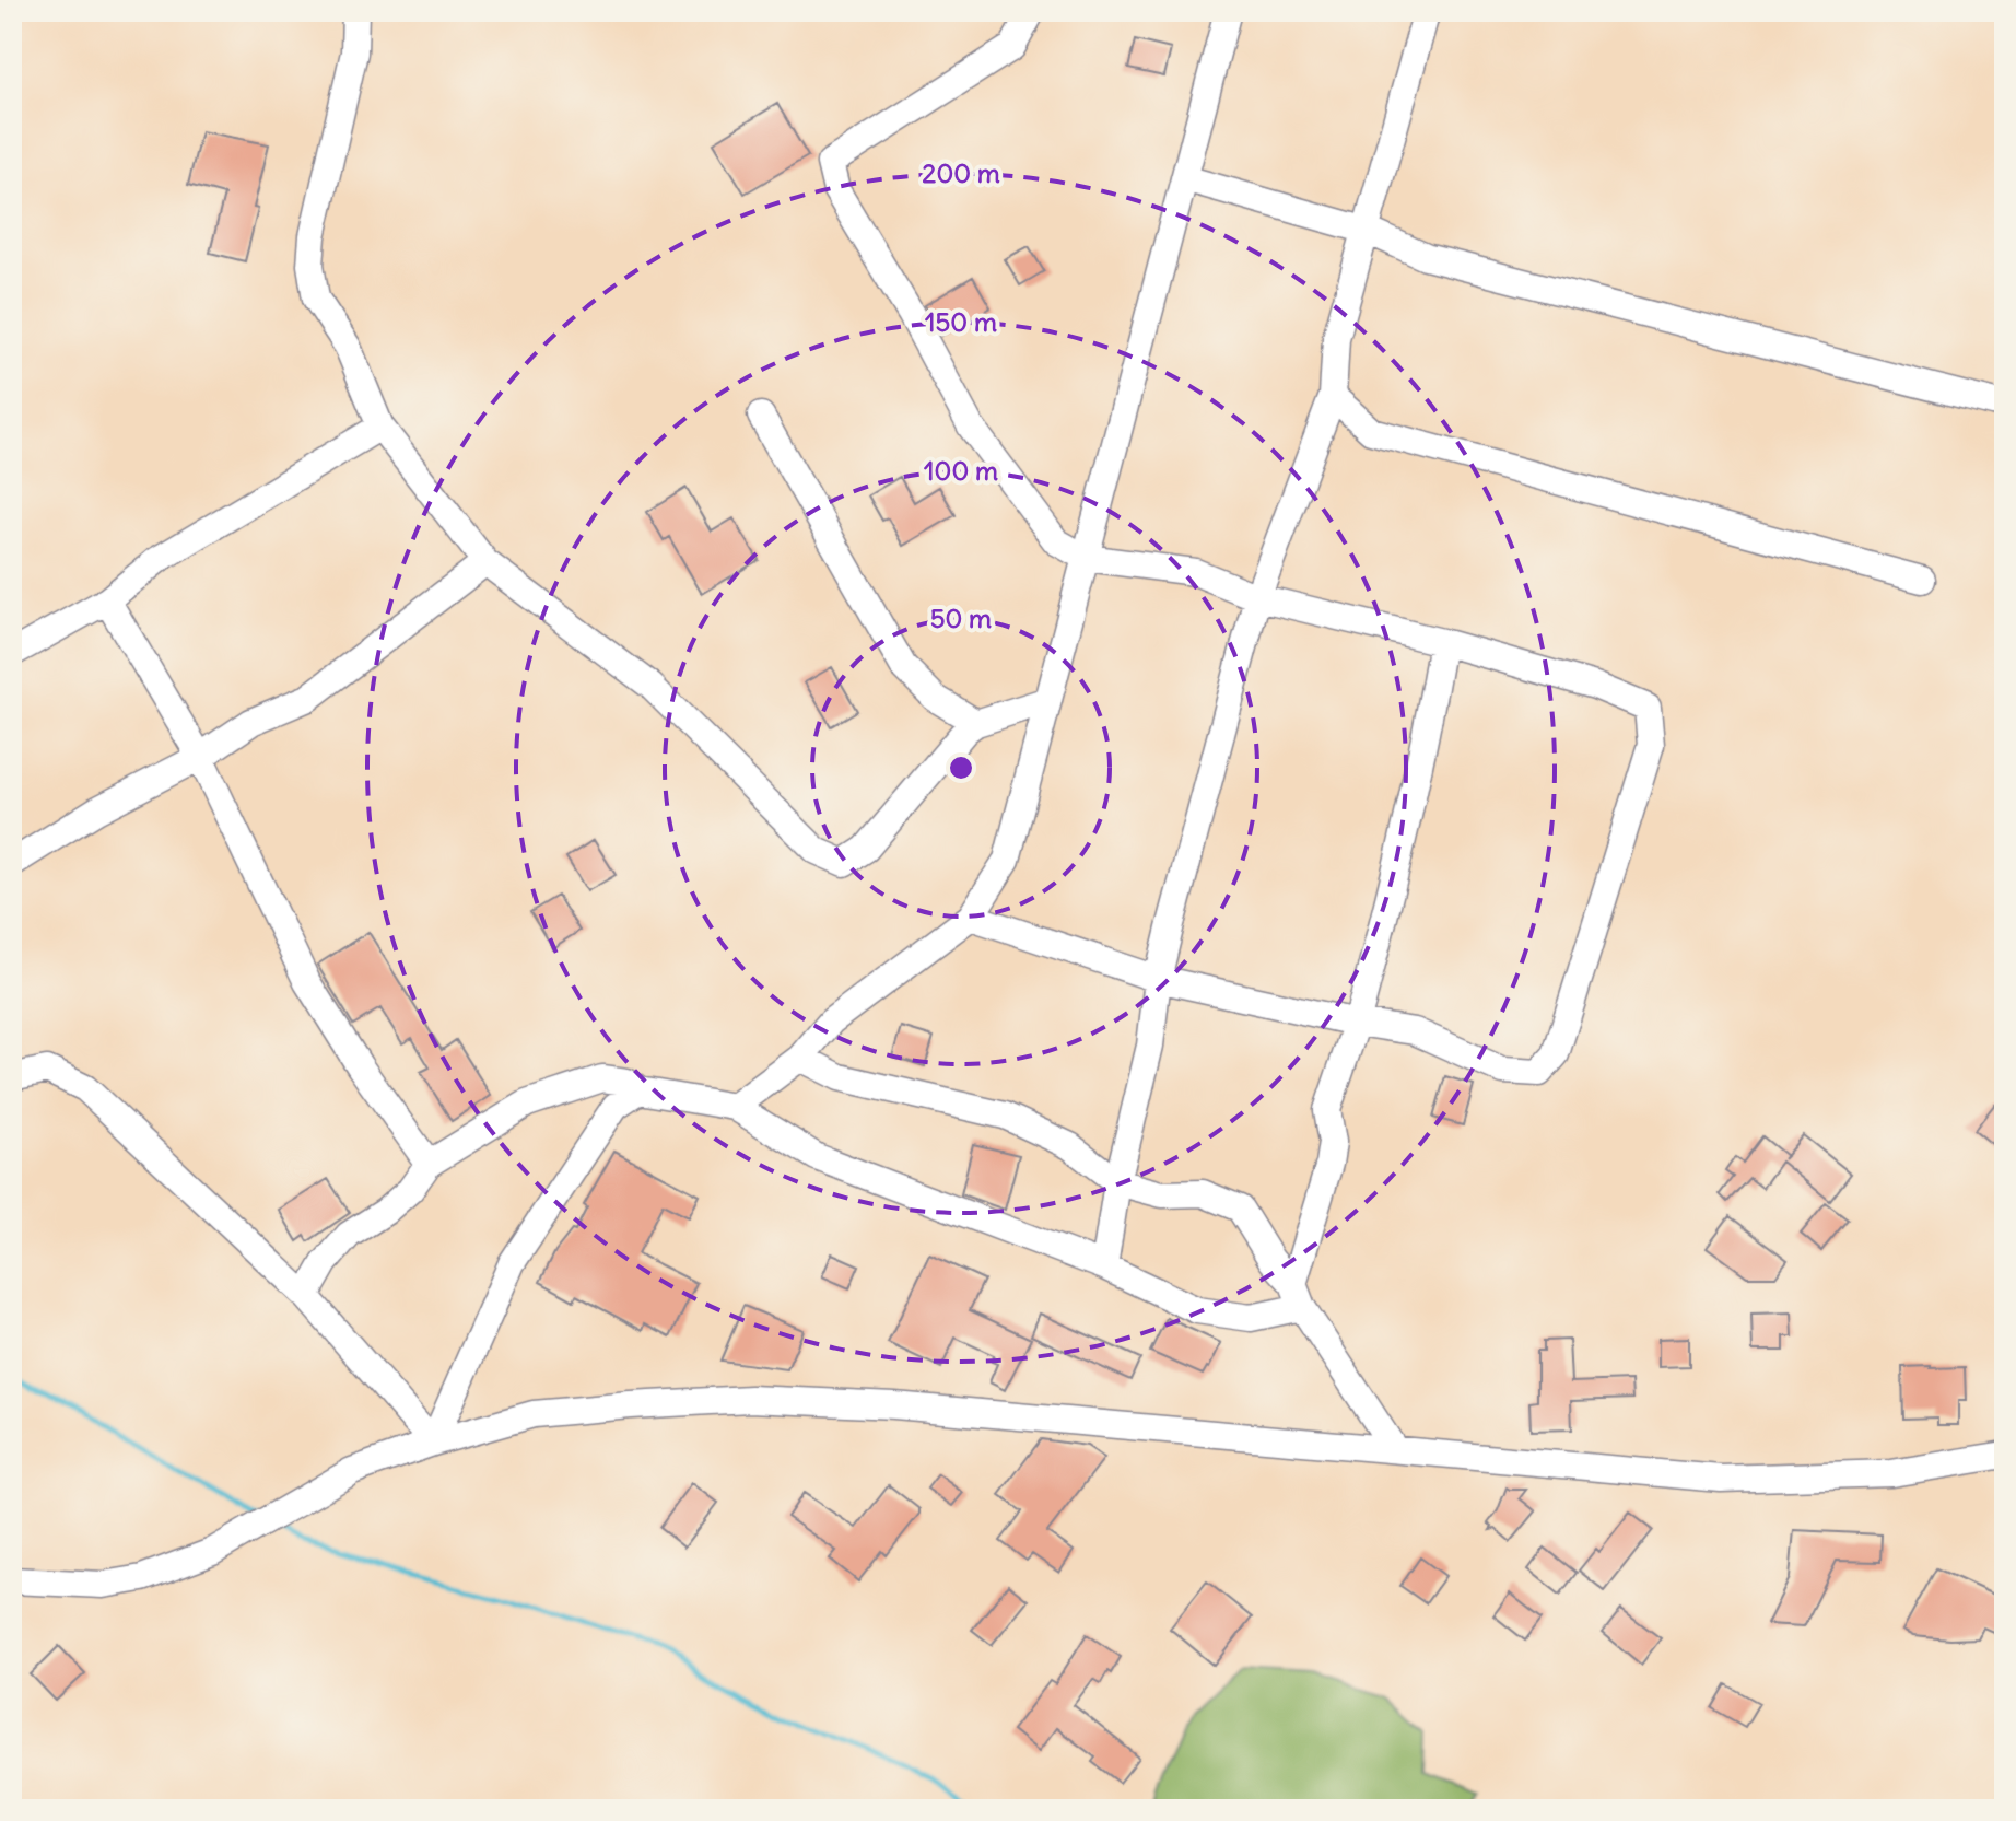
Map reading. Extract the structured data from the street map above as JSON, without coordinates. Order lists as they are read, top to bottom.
{
  "rings": [
    "200 m",
    "150 m",
    "100 m",
    "50 m"
  ]
}
